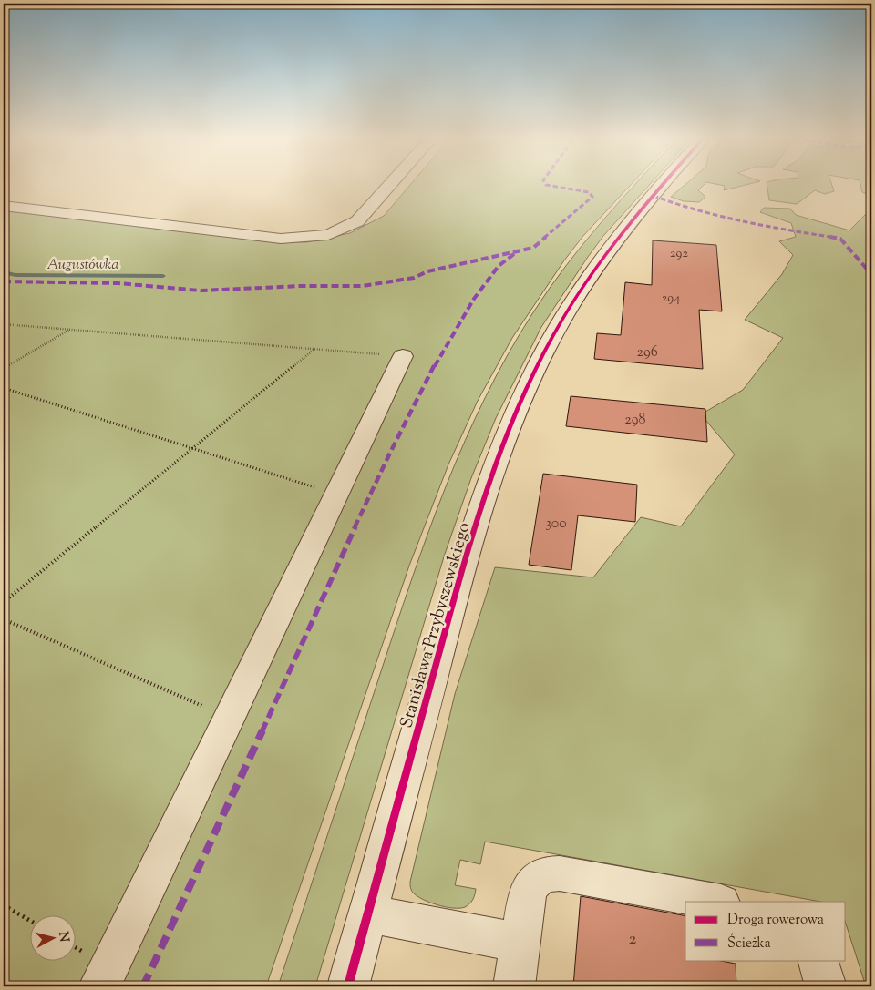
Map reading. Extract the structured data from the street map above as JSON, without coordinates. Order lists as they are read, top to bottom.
{
  "streets": {
    "street": ["Stanisława Przybyszewskiego"]
  },
  "water": ["Augustówka"],
  "house_numbers": [
    "292",
    "294",
    "296",
    "298",
    "300",
    "2"
  ],
  "legend": ["Droga rowerowa", "Ścieżka"],
  "north": "right"
}
